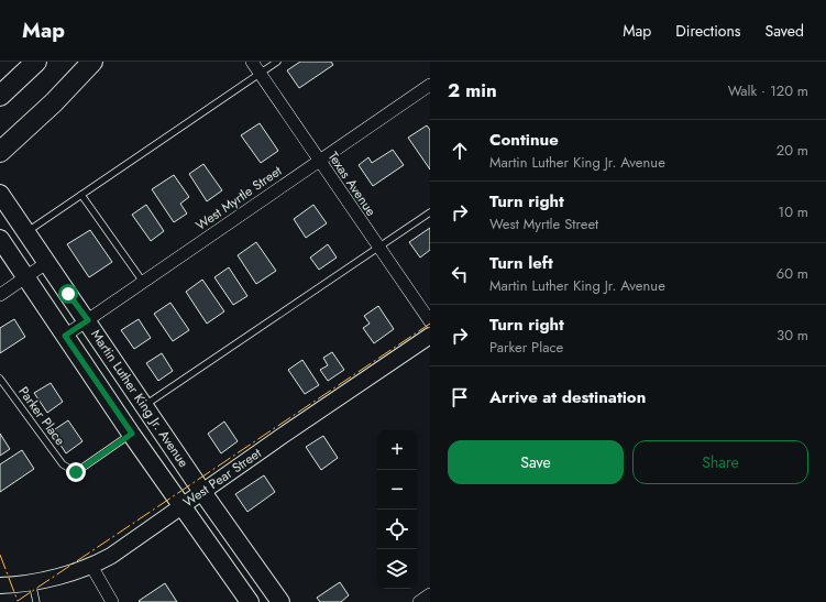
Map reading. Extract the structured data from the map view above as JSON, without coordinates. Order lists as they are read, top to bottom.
{
  "streets": {
    "main road": ["Martin Luther King Jr. Avenue"],
    "street": ["Texas Avenue", "West Myrtle Street", "West Pear Street"],
    "lane": ["Parker Place"]
  },
  "crossings": [
    ["Texas Avenue", "West Myrtle Street"],
    ["West Myrtle Street", "Martin Luther King Jr. Avenue"],
    ["Martin Luther King Jr. Avenue", "Parker Place"],
    ["Martin Luther King Jr. Avenue", "West Pear Street"]
  ],
  "page": {
    "header": "Map",
    "nav": ["Map", "Directions", "Saved"],
    "heading": ["2 min", "Walk · 120 m"],
    "list": [
      ["Continue", "Martin Luther King Jr. Avenue", "20 m"],
      ["Turn right", "West Myrtle Street", "10 m"],
      ["Turn left", "Martin Luther King Jr. Avenue", "60 m"],
      ["Turn right", "Parker Place", "30 m"],
      "Arrive at destination"
    ],
    "buttons": ["Save", "Share"],
    "map_buttons": ["+", "−"]
  }
}
